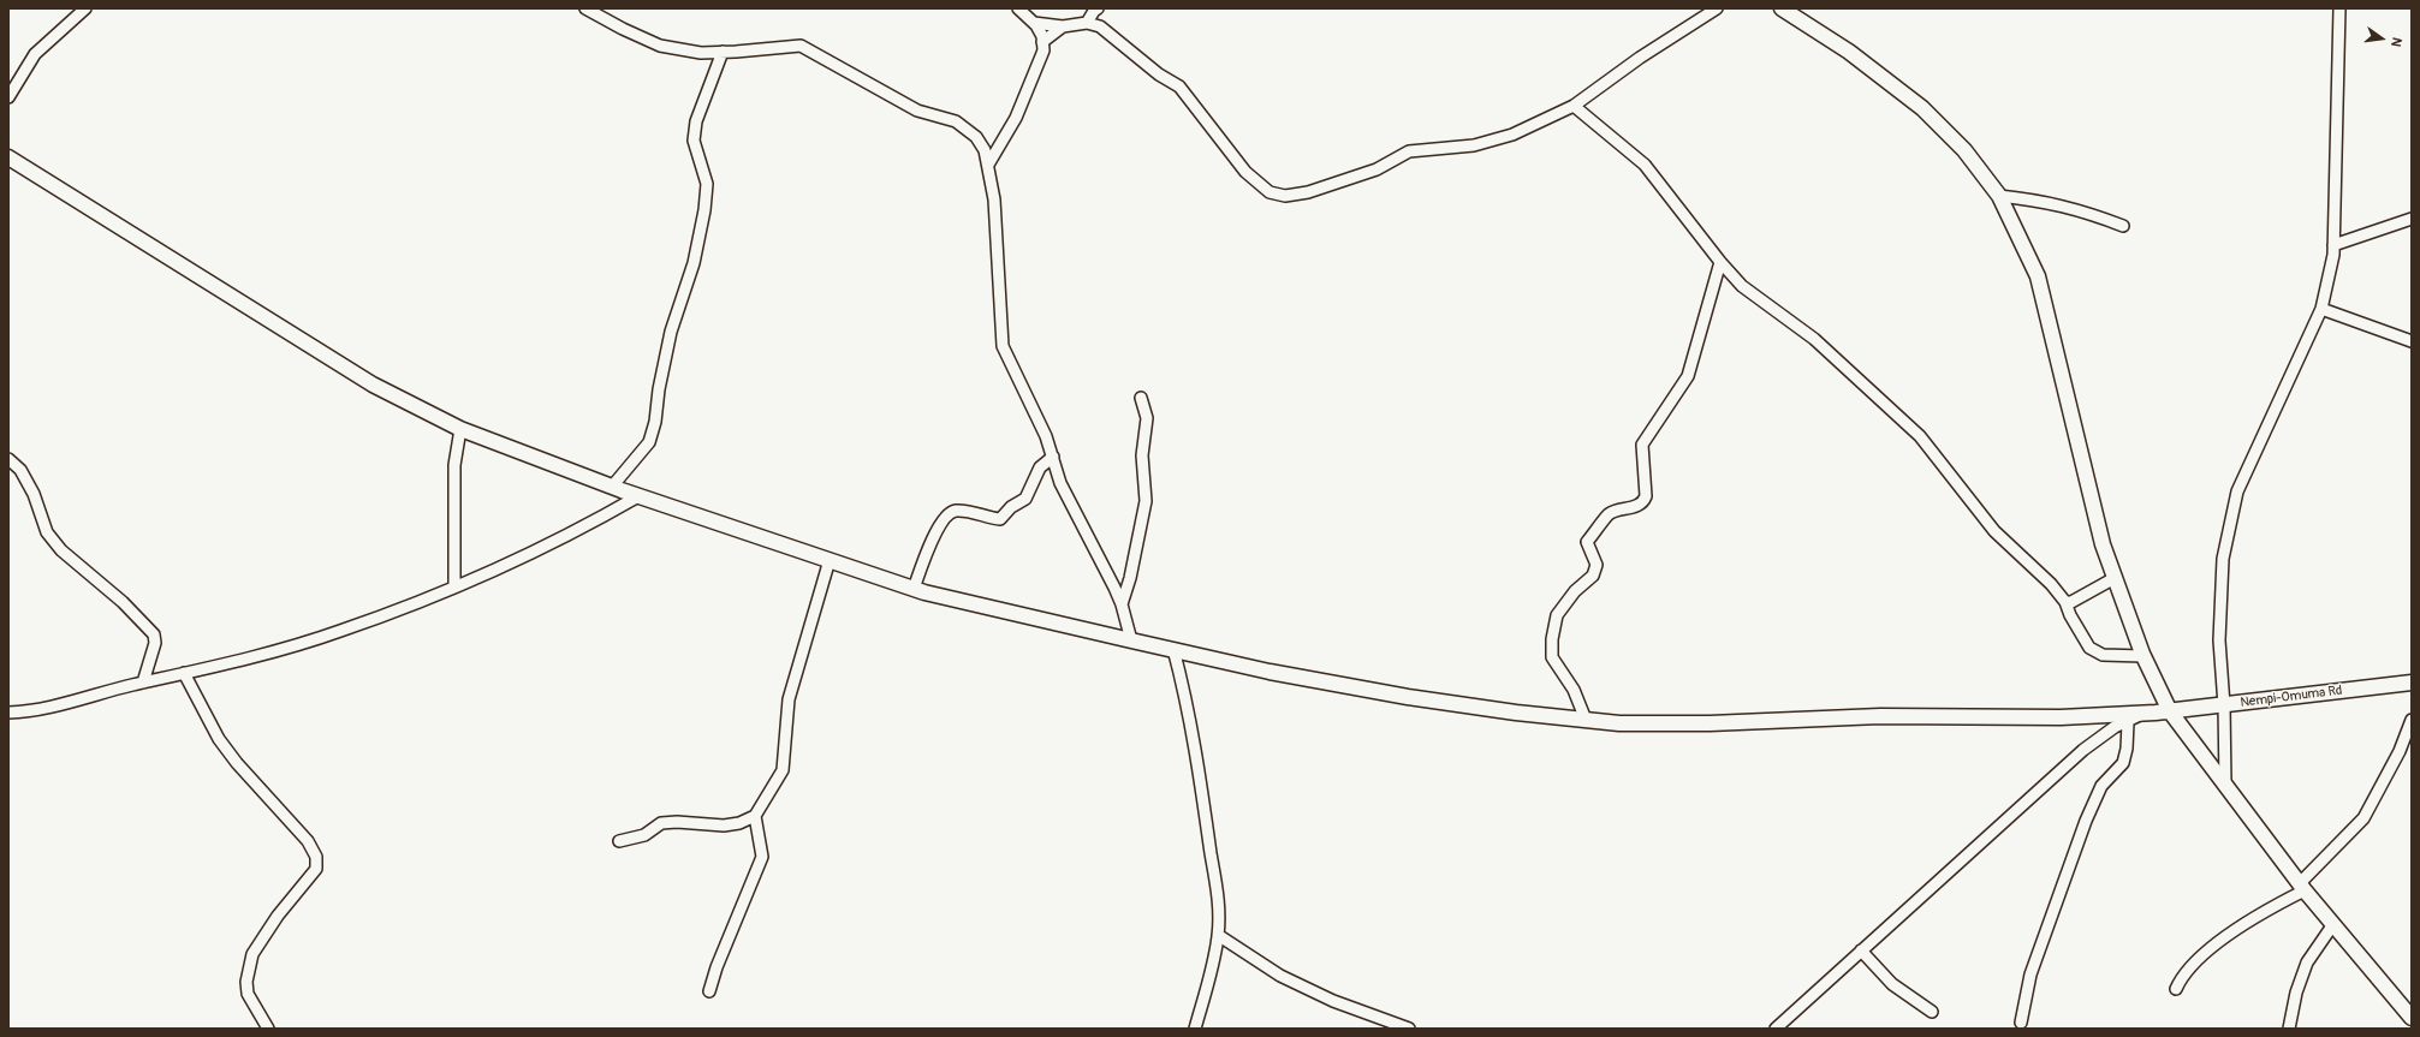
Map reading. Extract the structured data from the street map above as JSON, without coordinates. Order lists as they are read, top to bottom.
{
  "streets": {
    "street": ["Nempi-Omuma Rd"]
  },
  "north": "right"
}
